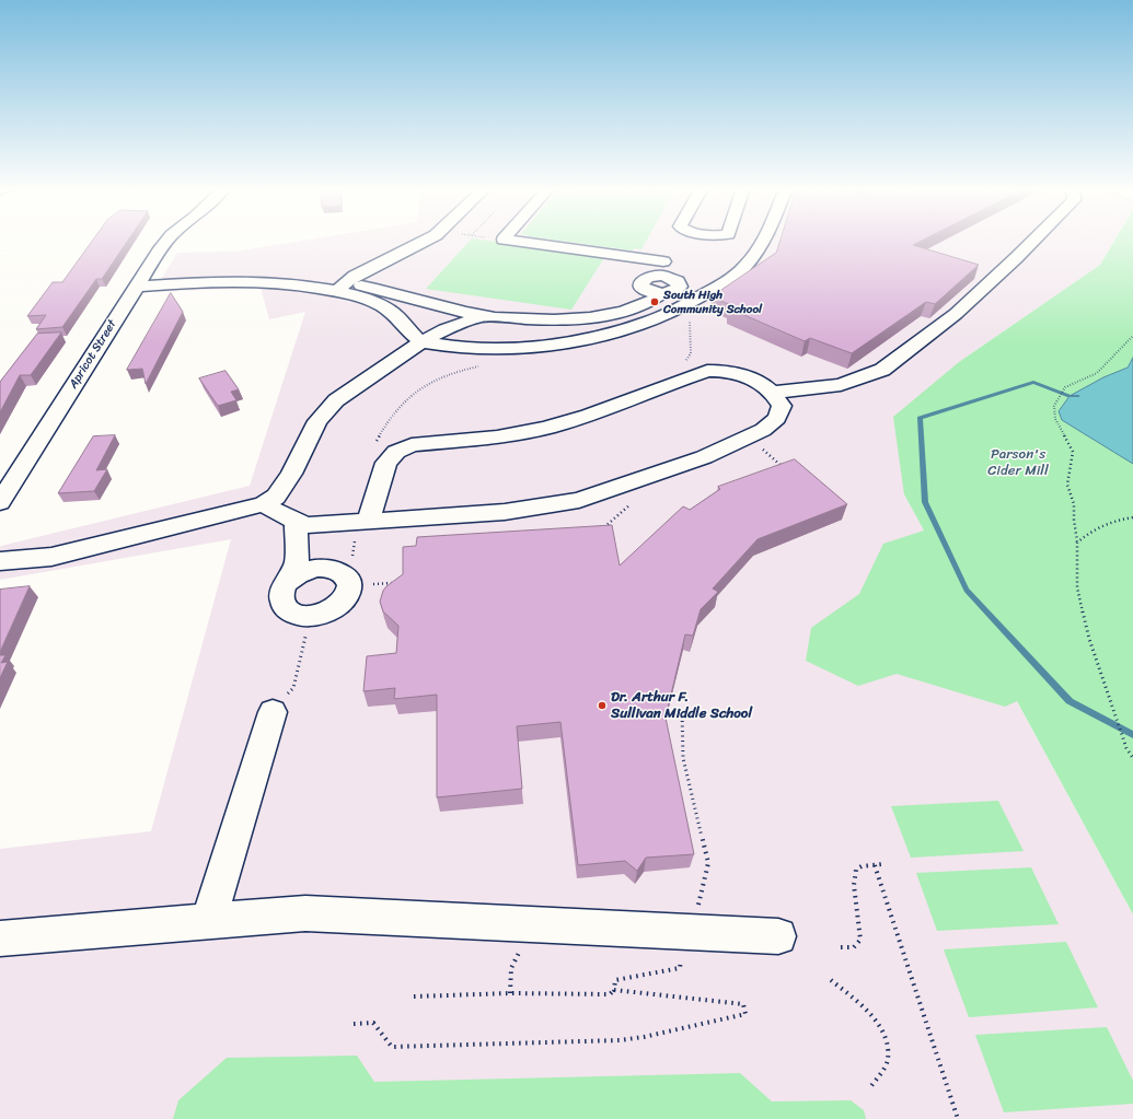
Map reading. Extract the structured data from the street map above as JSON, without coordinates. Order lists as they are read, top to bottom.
{
  "streets": {
    "street": ["Apricot Street"]
  },
  "parks": ["Parson's Cider Mill"],
  "places": ["South High Community School", "Dr. Arthur F. Sullivan Middle School"]
}
